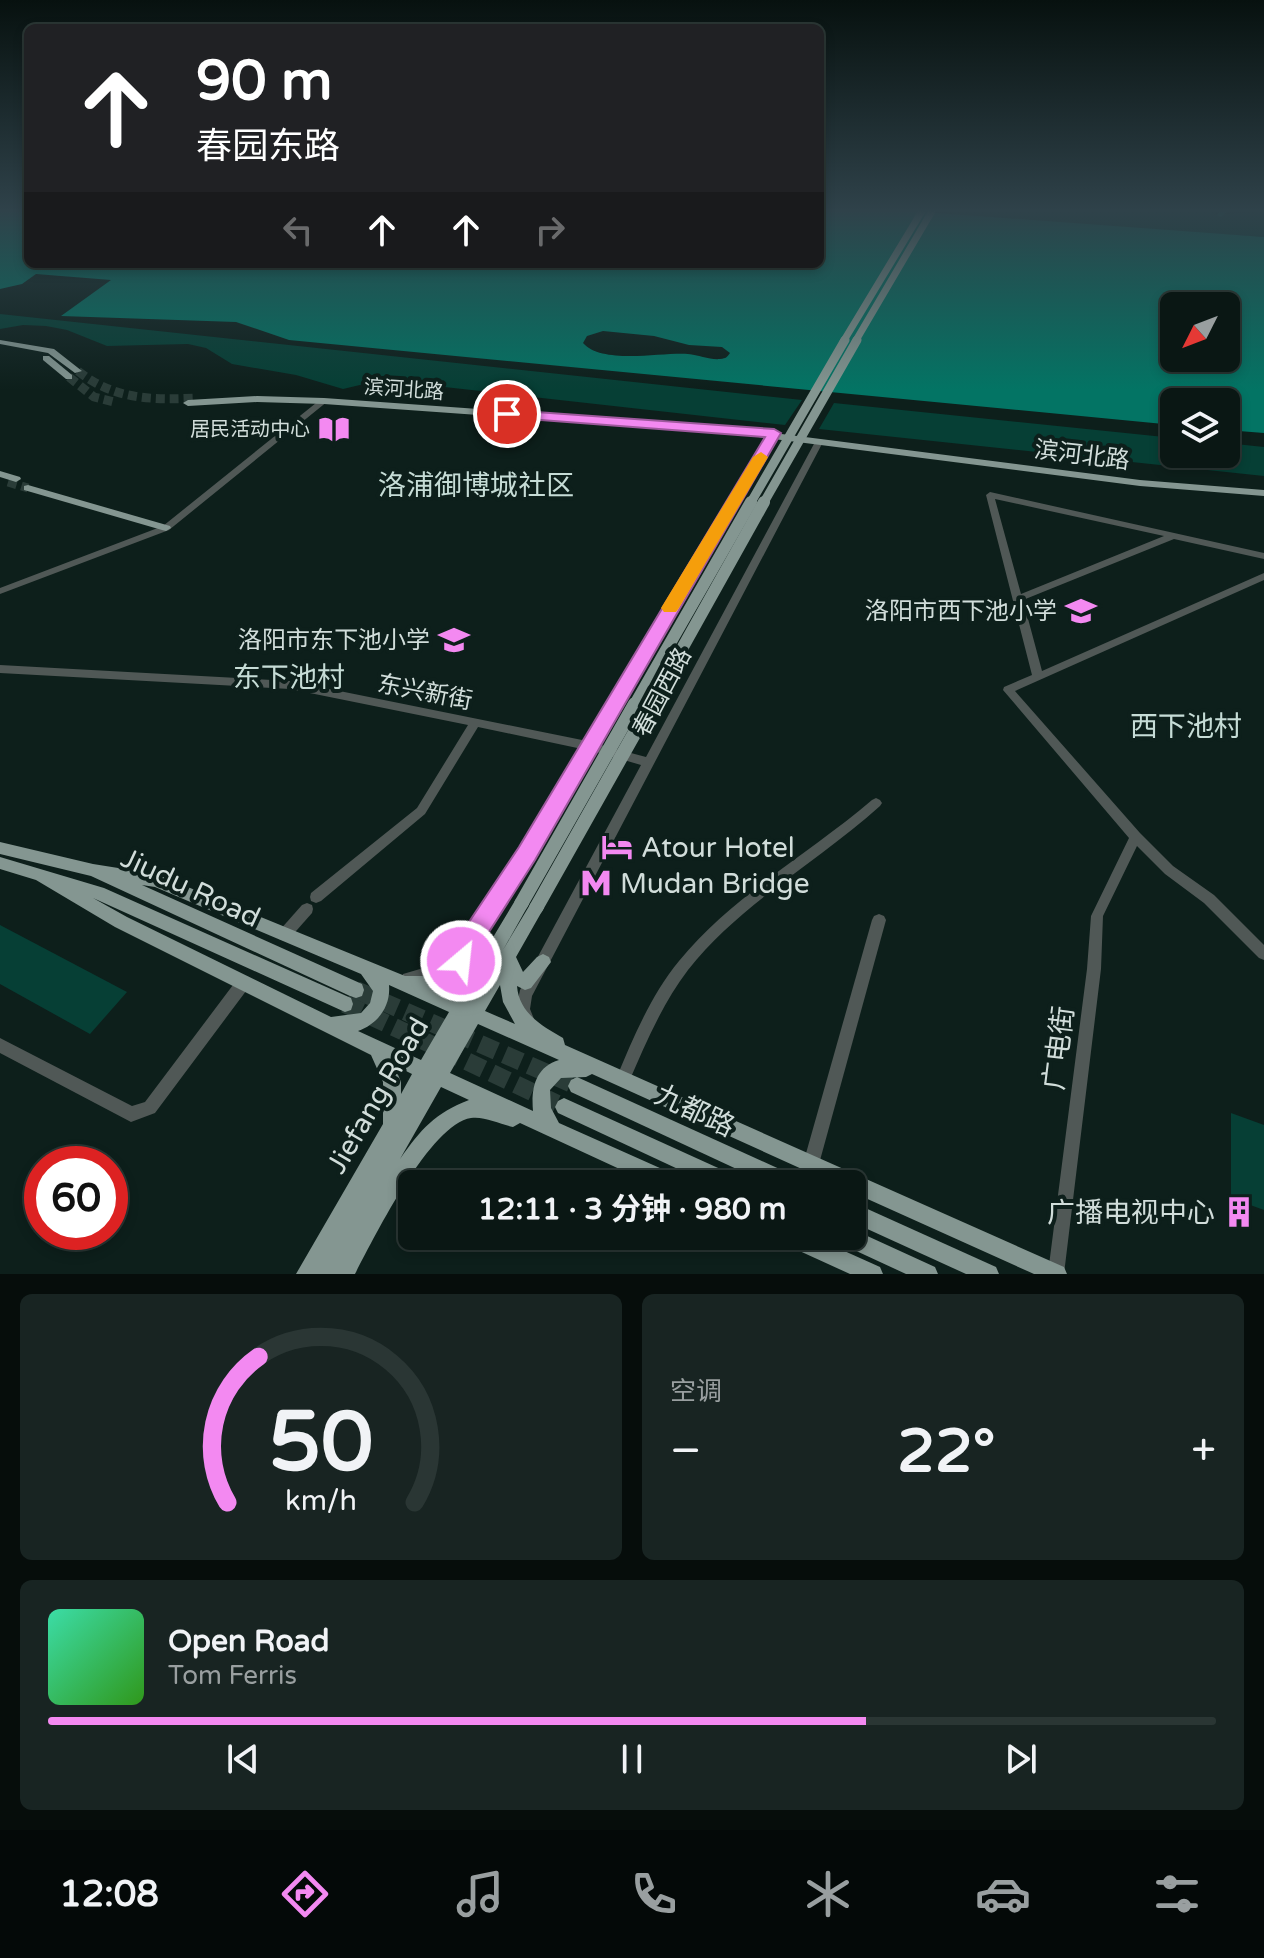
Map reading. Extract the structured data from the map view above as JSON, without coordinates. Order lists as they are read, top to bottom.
{
  "streets": {
    "main road": [
      "滨河北路",
      "Jiudu Road",
      "Jiefang Road",
      "九都路"
    ],
    "street": ["东兴新街", "春园西路", "广电街"]
  },
  "crossings": [
    ["滨河北路", "春园西路"],
    ["东兴新街", "春园西路"]
  ],
  "districts": ["洛浦御博城社区", "东下池村", "西下池村"],
  "places": {
    "library": ["居民活动中心"],
    "school or university": ["洛阳市西下池小学", "洛阳市东下池小学"],
    "hotel": ["Atour Hotel"],
    "metro station": ["Mudan Bridge"],
    "building": ["广播电视中心"]
  },
  "north": "bottom left",
  "page": {
    "turn": ["90 m", "春园东路"],
    "limit": "60",
    "trip": "12:11 · 3 分钟 · 980 m",
    "tile": "空调",
    "heat": ["−", "22°", "+"],
    "song": ["Open Road", "Tom Ferris"],
    "tabs": "12:08",
    "gauge": ["50", "km/h"]
  }
}
